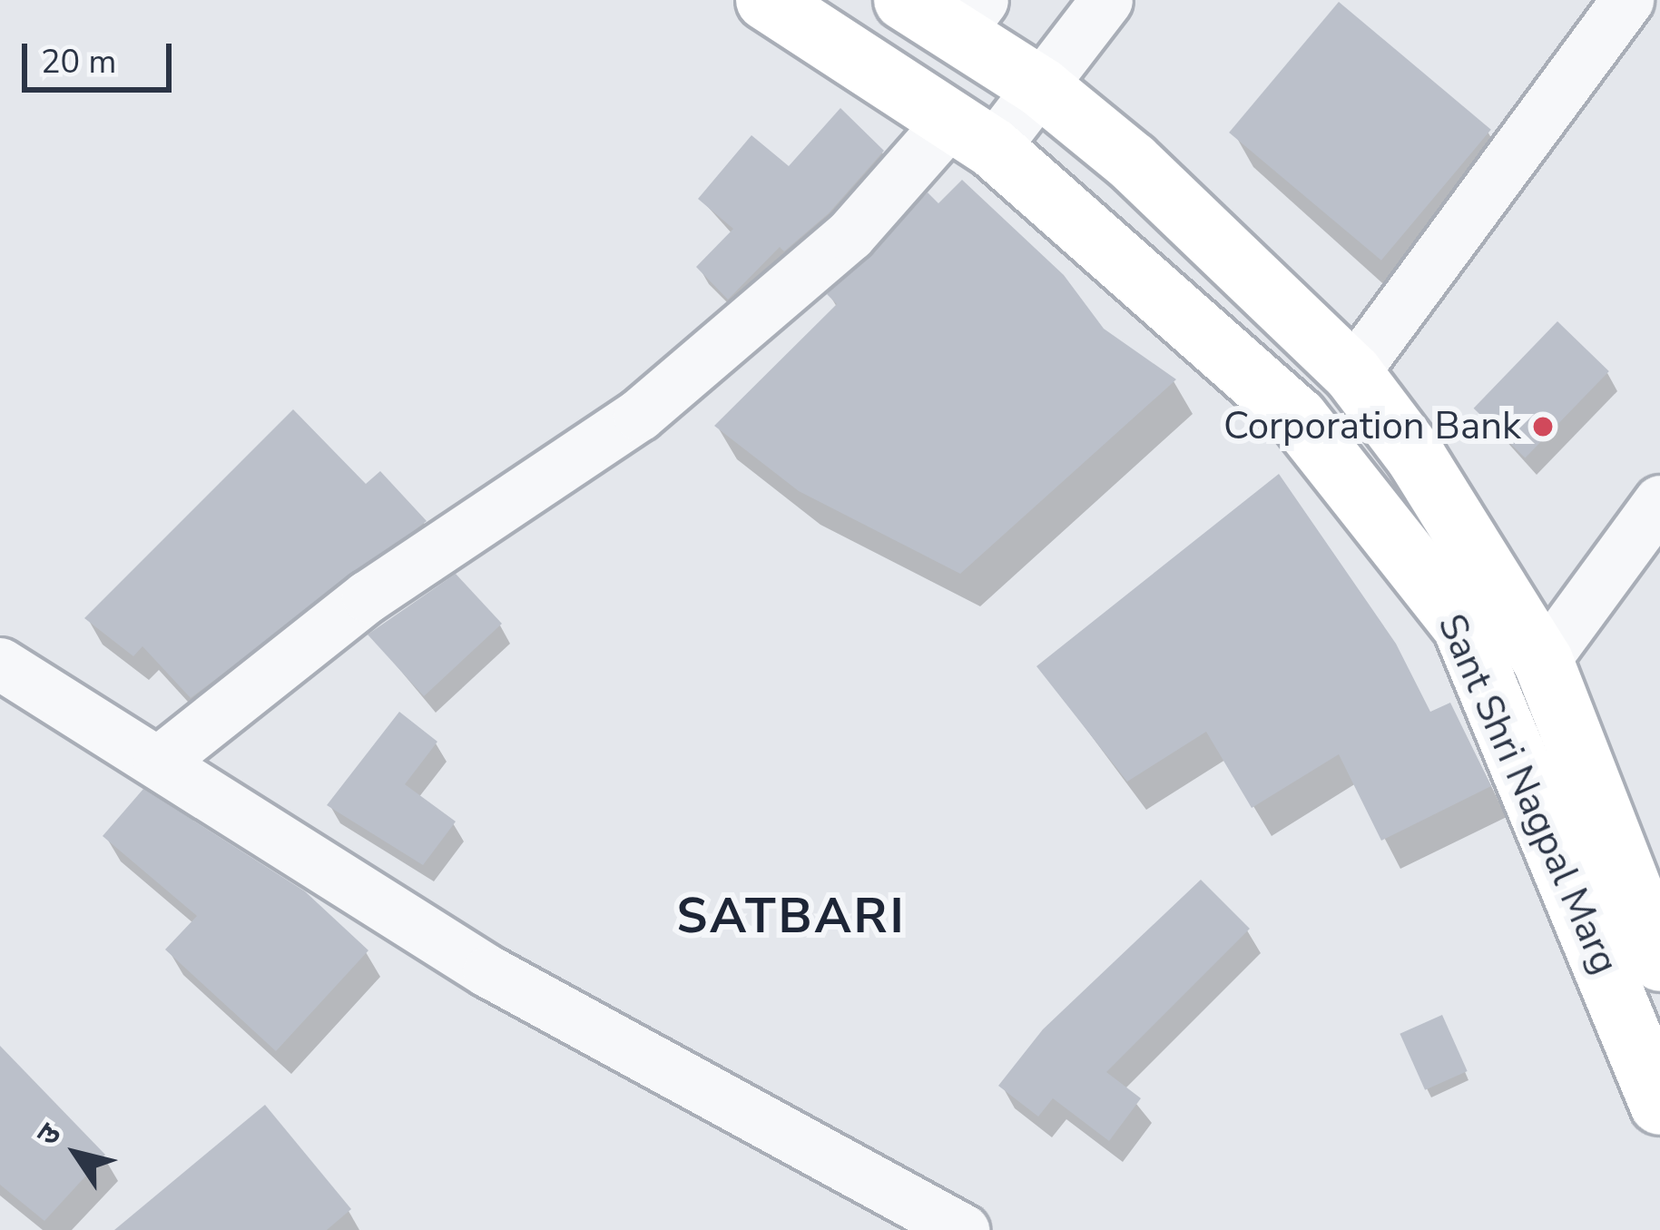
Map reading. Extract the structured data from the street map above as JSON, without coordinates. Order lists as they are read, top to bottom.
{
  "streets": {
    "main road": ["Sant Shri Nagpal Marg"]
  },
  "districts": ["SATBARI"],
  "places": ["Corporation Bank"],
  "scale_bar": "20 m",
  "north": "top left"
}
